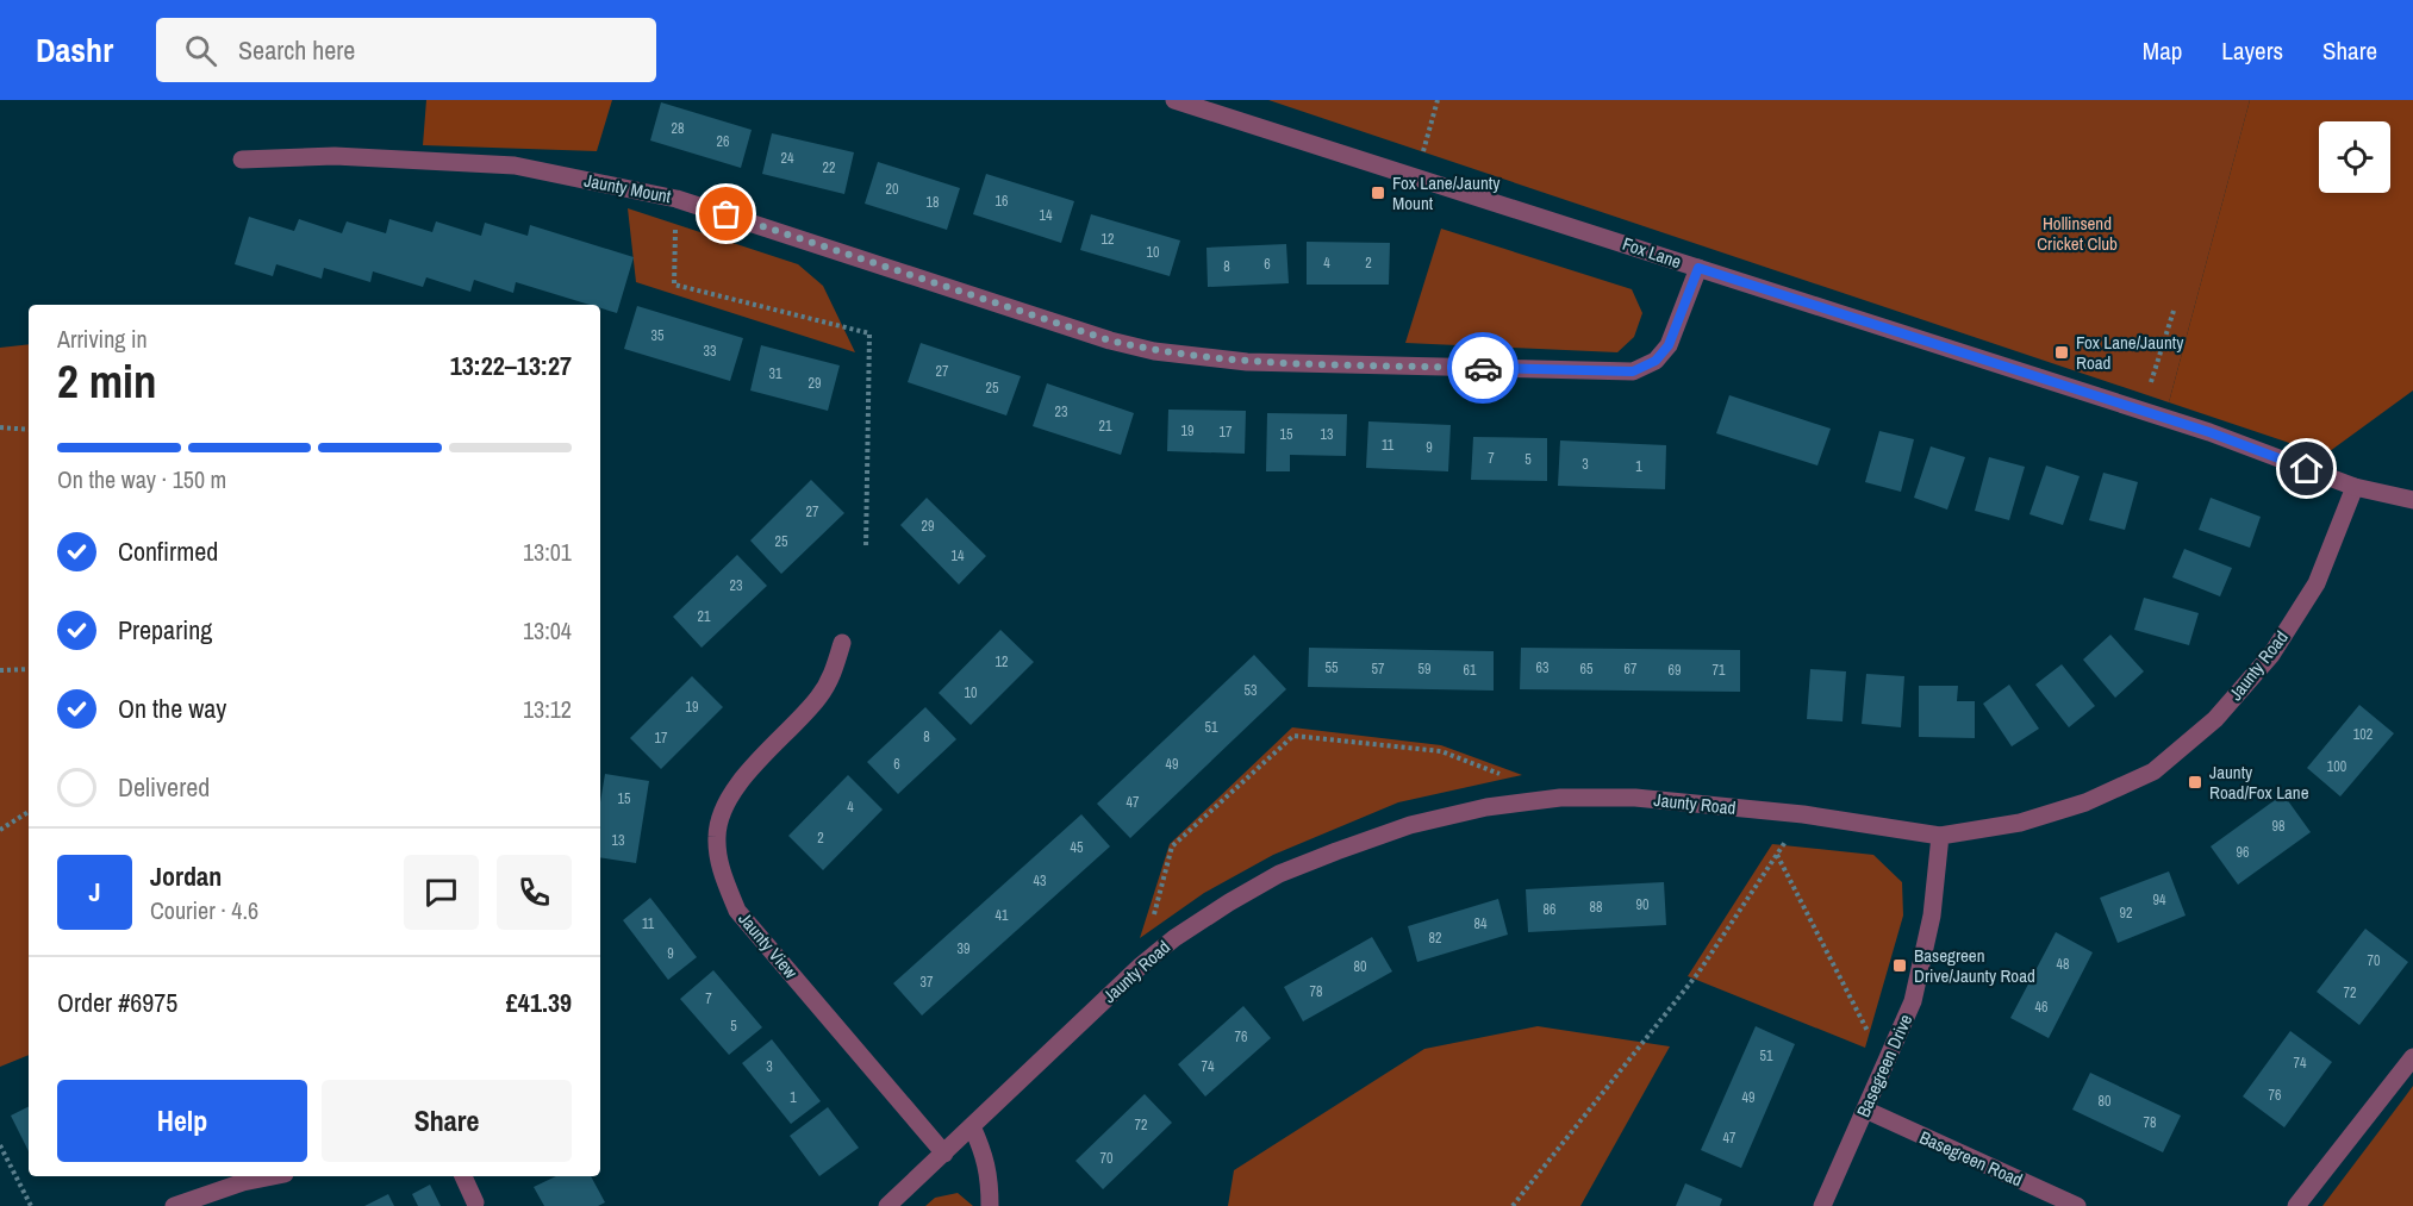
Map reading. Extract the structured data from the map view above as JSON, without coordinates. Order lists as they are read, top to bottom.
{
  "streets": {
    "street": [
      "Jaunty Mount",
      "Fox Lane",
      "Jaunty Road",
      "Jaunty View",
      "Basegreen Drive",
      "Basegreen Road"
    ]
  },
  "crossings": [
    ["Jaunty Mount", "Fox Lane"],
    ["Fox Lane", "Jaunty Road"],
    ["Jaunty Road", "Jaunty View"],
    ["Jaunty Road", "Basegreen Drive"],
    ["Basegreen Drive", "Basegreen Road"]
  ],
  "parks": ["Hollinsend Cricket Club"],
  "places": {
    "transit": [
      "Fox Lane/Jaunty Mount",
      "Fox Lane/Jaunty Road",
      "Jaunty Road/Fox Lane",
      "Basegreen Drive/Jaunty Road"
    ]
  },
  "house_numbers": [
    "28",
    "26",
    "24",
    "22",
    "20",
    "16",
    "18",
    "14",
    "12",
    "10",
    "4",
    "2",
    "6",
    "8",
    "35",
    "33",
    "27",
    "31",
    "29",
    "25",
    "23",
    "21",
    "19",
    "17",
    "15",
    "13",
    "11",
    "9",
    "7",
    "5",
    "3",
    "1",
    "27",
    "29",
    "25",
    "14",
    "23",
    "21",
    "12",
    "55",
    "63",
    "57",
    "59",
    "65",
    "67",
    "61",
    "69",
    "71",
    "53",
    "10",
    "19",
    "51",
    "102",
    "8",
    "17",
    "6",
    "49",
    "100",
    "15",
    "47",
    "4",
    "98",
    "2",
    "13",
    "45",
    "96",
    "43",
    "94",
    "90",
    "88",
    "86",
    "92",
    "41",
    "11",
    "84",
    "82",
    "39",
    "9",
    "70",
    "48",
    "80",
    "37",
    "78",
    "72",
    "7",
    "46",
    "5",
    "76",
    "51",
    "74",
    "3",
    "74",
    "76",
    "1",
    "49",
    "80",
    "78",
    "72",
    "47",
    "70"
  ],
  "page": {
    "header": "Dashr",
    "search": "Search here",
    "nav": ["Map", "Layers", "Share"],
    "heading": ["2 min", "Arriving in", "13:22–13:27"],
    "panel": [
      "Jordan",
      "Courier · 4.6",
      "Order #6975",
      "£41.39"
    ],
    "bar": "On the way · 150 m",
    "list": [
      ["Confirmed", "13:01"],
      ["Preparing", "13:04"],
      ["On the way", "13:12"],
      "Delivered"
    ],
    "round": "J",
    "buttons": ["Help", "Share"]
  }
}
